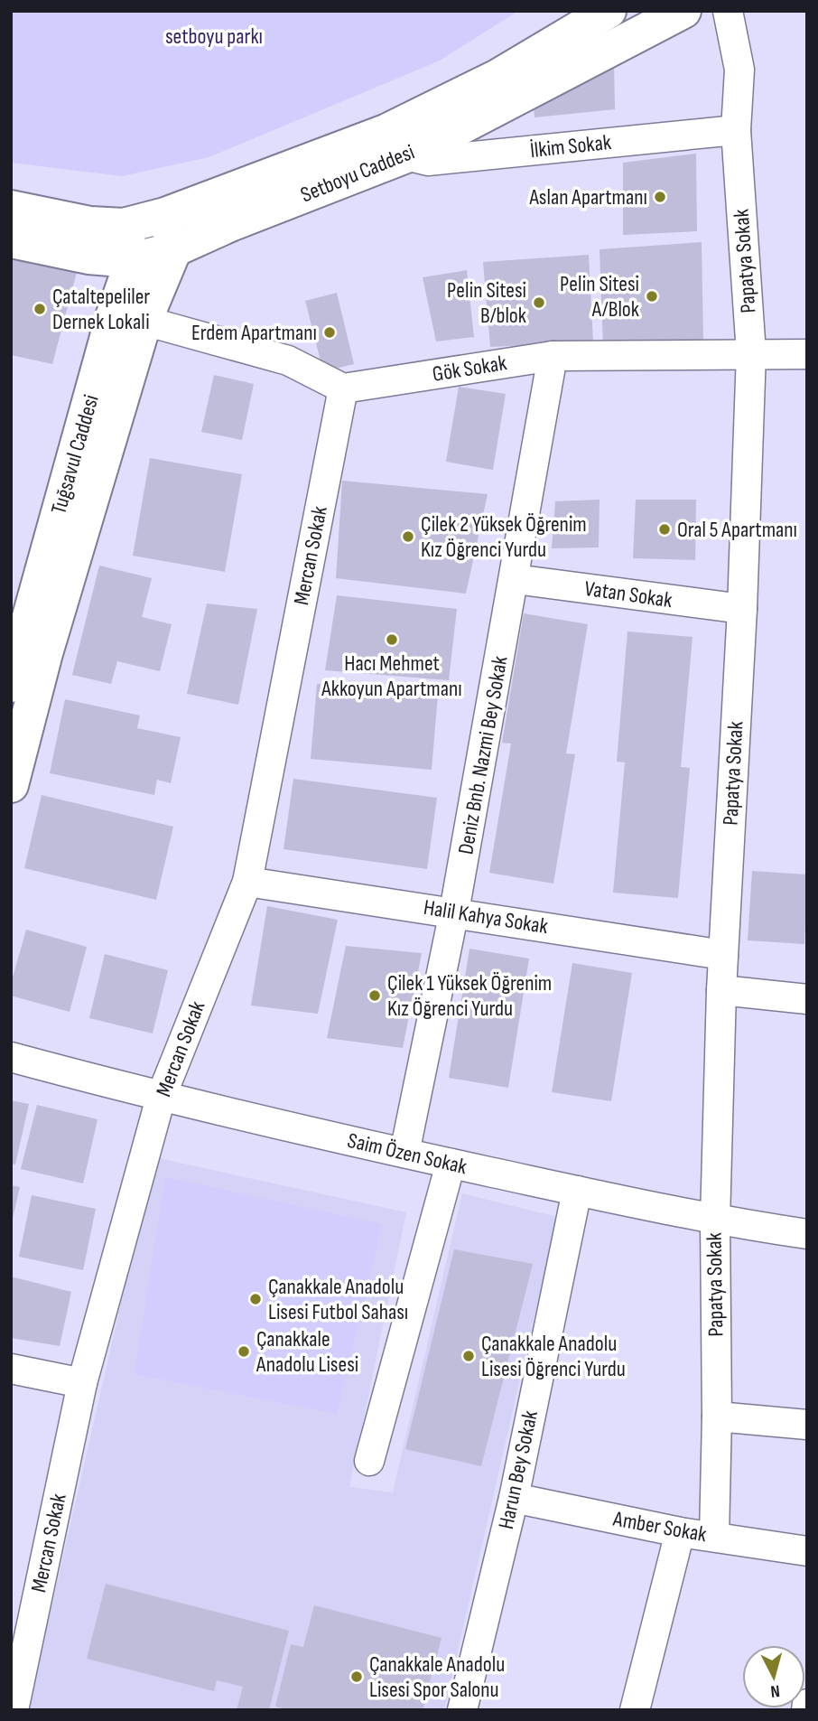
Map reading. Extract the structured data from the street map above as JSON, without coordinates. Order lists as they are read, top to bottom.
{
  "streets": {
    "main road": ["Setboyu Caddesi", "Tuğsavul Caddesi"],
    "street": [
      "İlkim Sokak",
      "Papatya Sokak",
      "Gök Sokak",
      "Mercan Sokak",
      "Vatan Sokak",
      "Deniz Bnb. Nazmi Bey Sokak",
      "Halil Kahya Sokak",
      "Saim Özen Sokak",
      "Harun Bey Sokak",
      "Amber Sokak"
    ]
  },
  "crossings": [
    ["İlkim Sokak", "Setboyu Caddesi"],
    ["İlkim Sokak", "Papatya Sokak"],
    ["Setboyu Caddesi", "Tuğsavul Caddesi"],
    ["Papatya Sokak", "Gök Sokak"],
    ["Papatya Sokak", "Vatan Sokak"],
    ["Papatya Sokak", "Halil Kahya Sokak"],
    ["Papatya Sokak", "Saim Özen Sokak"],
    ["Papatya Sokak", "Amber Sokak"],
    ["Gök Sokak", "Mercan Sokak"],
    ["Gök Sokak", "Deniz Bnb. Nazmi Bey Sokak"],
    ["Mercan Sokak", "Halil Kahya Sokak"],
    ["Mercan Sokak", "Saim Özen Sokak"],
    ["Vatan Sokak", "Deniz Bnb. Nazmi Bey Sokak"],
    ["Deniz Bnb. Nazmi Bey Sokak", "Halil Kahya Sokak"],
    ["Deniz Bnb. Nazmi Bey Sokak", "Saim Özen Sokak"],
    ["Saim Özen Sokak", "Harun Bey Sokak"],
    ["Harun Bey Sokak", "Amber Sokak"]
  ],
  "parks": ["setboyu parkı"],
  "places": [
    "Aslan Apartmanı",
    "Pelin Sitesi A/Blok",
    "Pelin Sitesi B/blok",
    "Çataltepeliler Dernek Lokali",
    "Erdem Apartmanı",
    "Oral 5 Apartmanı",
    "Çilek 2 Yüksek Öğrenim Kız Öğrenci Yurdu",
    "Hacı Mehmet Akkoyun Apartmanı",
    "Çilek 1 Yüksek Öğrenim Kız Öğrenci Yurdu",
    "Çanakkale Anadolu Lisesi Futbol Sahası",
    "Çanakkale Anadolu Lisesi",
    "Çanakkale Anadolu Lisesi Öğrenci Yurdu",
    "Çanakkale Anadolu Lisesi Spor Salonu"
  ],
  "north": "bottom"
}
